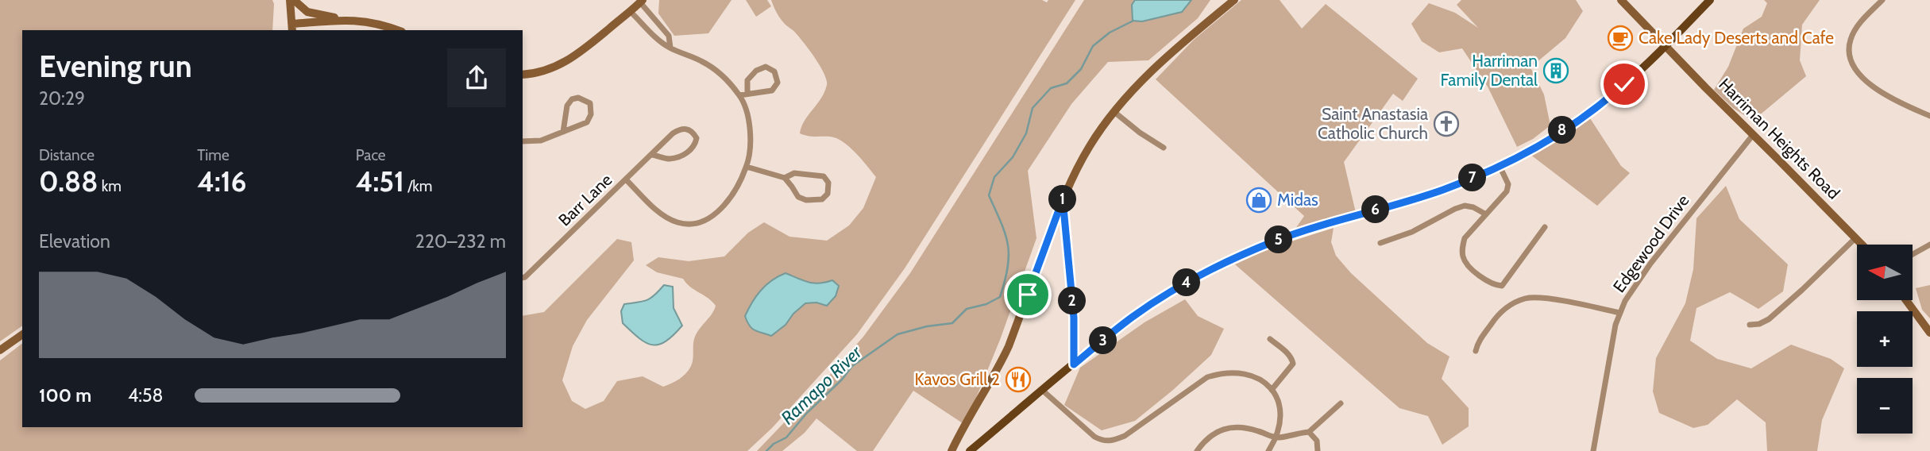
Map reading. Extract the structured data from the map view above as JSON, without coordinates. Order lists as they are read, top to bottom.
{
  "streets": {
    "street": ["Harriman Heights Road", "Barr Lane", "Edgewood Drive"]
  },
  "crossings": [
    ["Harriman Heights Road", "Edgewood Drive"]
  ],
  "water": ["Ramapo River"],
  "places": {
    "cafe": ["Cake Lady Deserts and Cafe"],
    "building": ["Harriman Family Dental"],
    "church": ["Saint Anastasia Catholic Church"],
    "shop": ["Midas"],
    "restaurant": ["Kavos Grill 2"]
  },
  "north": "left",
  "page": {
    "heading": ["Evening run", "20:29"],
    "pins": [
      "8",
      "7",
      "1",
      "6",
      "5",
      "4",
      "2",
      "3"
    ],
    "stats": [
      ["Distance", "0.88 km"],
      ["Time", "4:16"],
      ["Pace", "4:51 /km"]
    ],
    "chart": ["Elevation", "220–232 m"],
    "map_buttons": ["+", "−"],
    "list": [
      {
        "name": "100 m",
        "note": "4:58"
      }
    ]
  }
}
